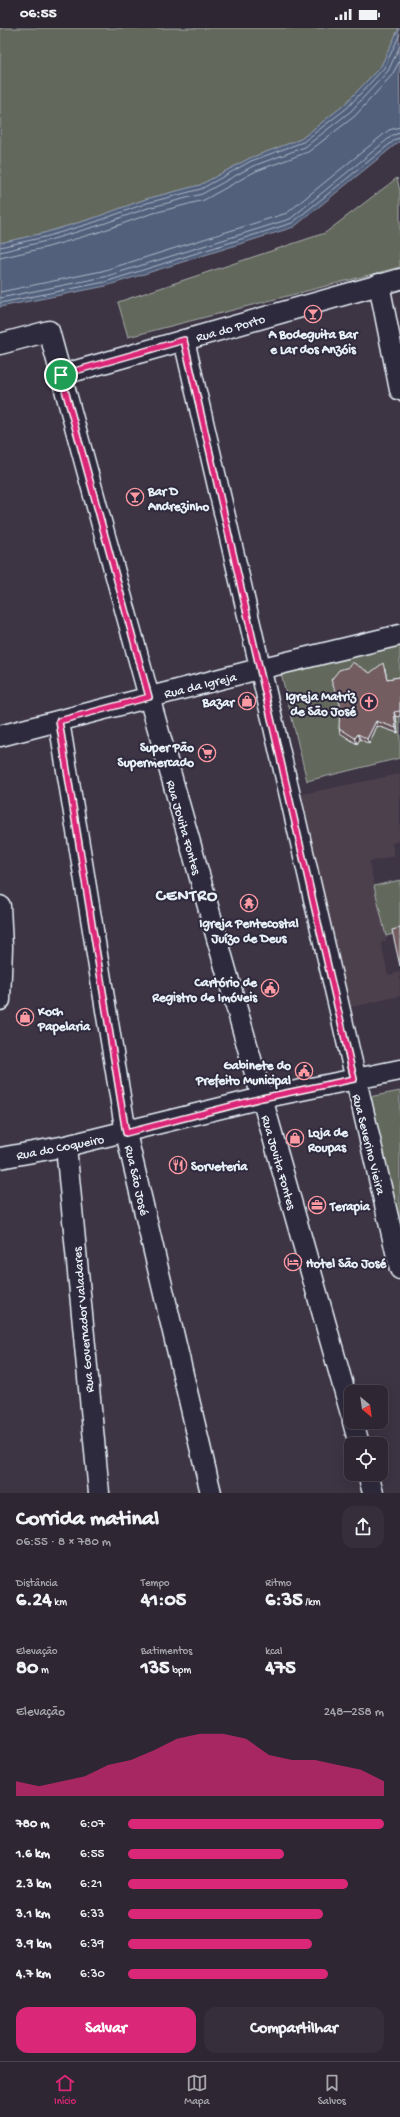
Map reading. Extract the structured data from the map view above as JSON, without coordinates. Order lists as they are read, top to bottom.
{
  "streets": {
    "street": [
      "Rua do Porto",
      "Rua da Igreja",
      "Rua Jovita Fontes",
      "Rua Severino Vieira",
      "Rua do Coqueiro",
      "Rua São José",
      "Rua Governador Valadares"
    ]
  },
  "crossings": [
    ["Rua do Porto", "Rua Jovita Fontes"],
    ["Rua do Porto", "Rua Severino Vieira"],
    ["Rua da Igreja", "Rua Jovita Fontes"],
    ["Rua da Igreja", "Rua Severino Vieira"],
    ["Rua da Igreja", "Rua São José"],
    ["Rua Jovita Fontes", "Rua do Coqueiro"],
    ["Rua Severino Vieira", "Rua do Coqueiro"],
    ["Rua do Coqueiro", "Rua São José"],
    ["Rua do Coqueiro", "Rua Governador Valadares"]
  ],
  "districts": ["CENTRO"],
  "places": {
    "bar": ["A Bodeguita Bar e Lar dos Anzóis", "Bar D Andrezinho"],
    "shop": ["Bazar", "Koch Papelaria", "Loja de Roupas"],
    "church": ["Igreja Matriz de São José"],
    "supermarket": ["Super Pão Supermercado"],
    "temple": ["Igreja Pentecostal Juízo de Deus"],
    "public building": ["Cartório de Registro de Imóveis", "Gabinete do Prefeito Municipal"],
    "restaurant": ["Sorveteria"],
    "office": ["Terapia"],
    "hotel": ["Hotel São José"]
  },
  "north": "bottom right",
  "page": {
    "status": "06:55",
    "heading": ["Corrida matinal", "06:55 · 8 × 780 m"],
    "stats": [
      ["Distância", "6.24 km"],
      ["Tempo", "41:05"],
      ["Ritmo", "6:35 /km"],
      ["Elevação", "80 m"],
      ["Batimentos", "135 bpm"],
      ["kcal", "475"]
    ],
    "chart": ["Elevação", "248–258 m"],
    "list": [
      {
        "name": "780 m",
        "note": "6:07"
      },
      {
        "name": "1.6 km",
        "note": "6:55"
      },
      {
        "name": "2.3 km",
        "note": "6:21"
      },
      {
        "name": "3.1 km",
        "note": "6:33"
      },
      {
        "name": "3.9 km",
        "note": "6:39"
      },
      {
        "name": "4.7 km",
        "note": "6:30"
      }
    ],
    "buttons": ["Salvar", "Compartilhar"],
    "tabs": ["Início", "Mapa", "Salvos"]
  }
}
